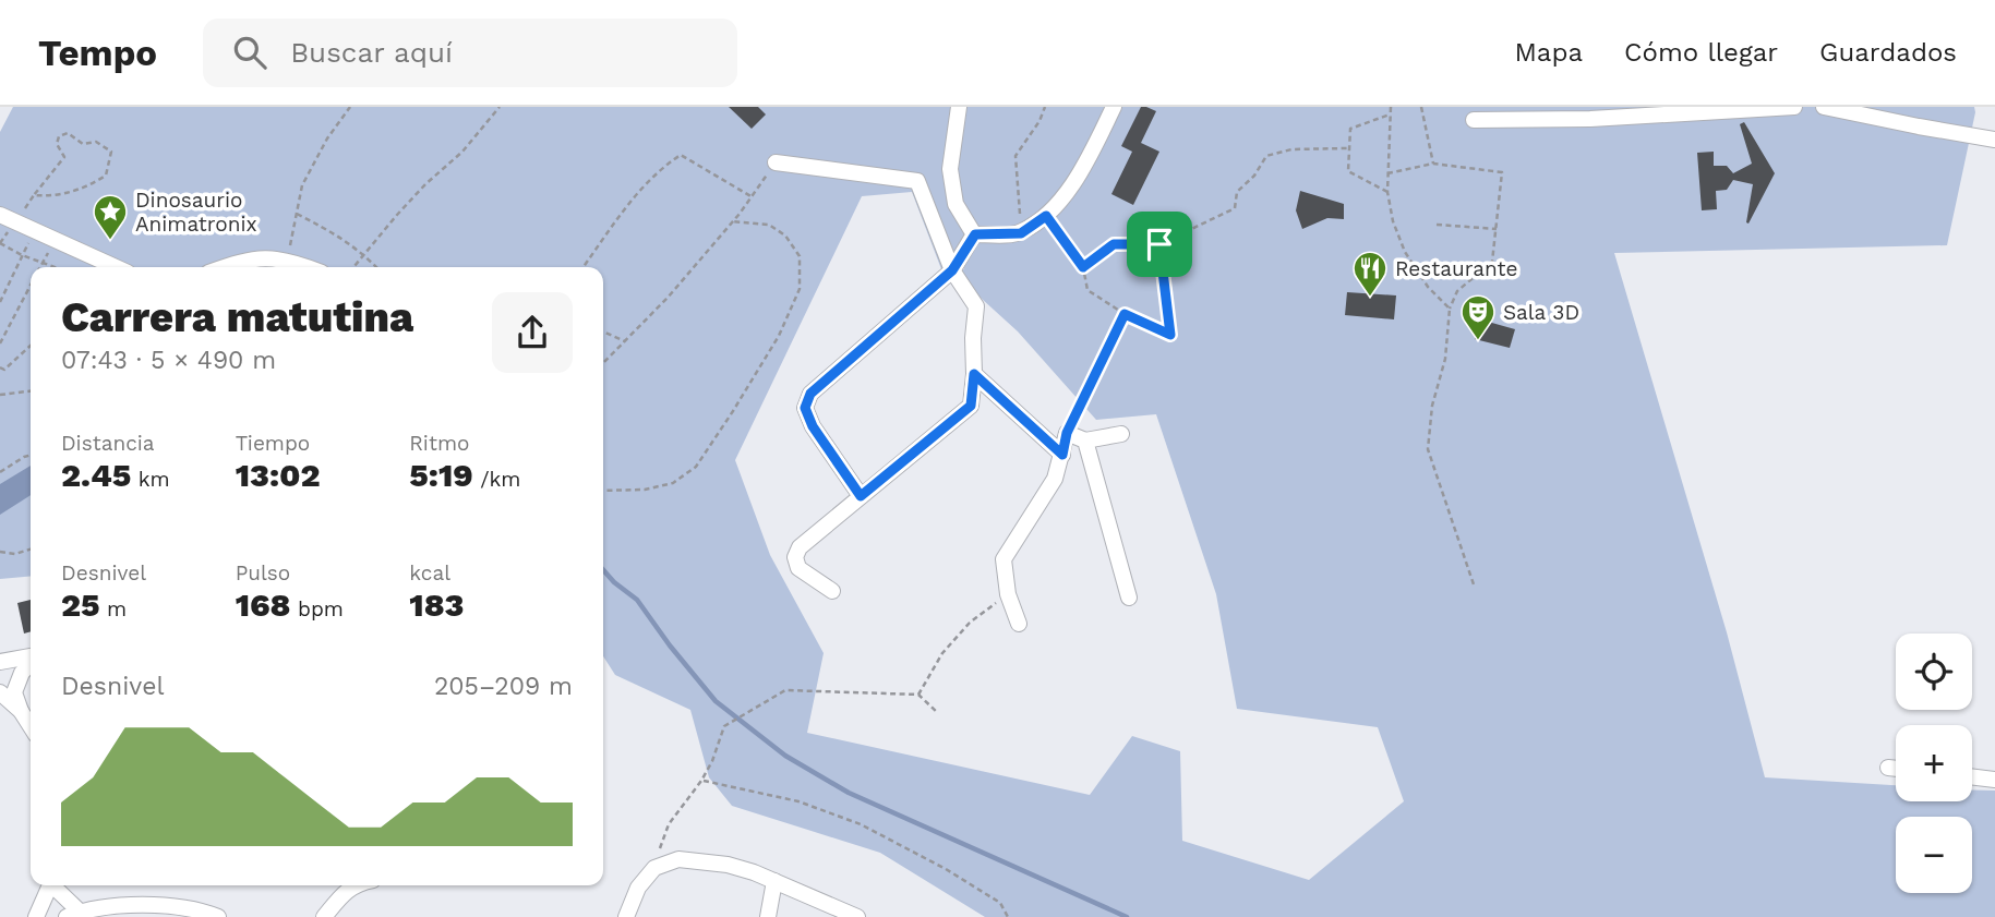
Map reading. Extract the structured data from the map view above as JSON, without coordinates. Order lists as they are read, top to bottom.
{
  "places": {
    "place": ["Dinosaurio Animatronix"],
    "restaurant": ["Restaurante"],
    "theatre": ["Sala 3D"]
  },
  "page": {
    "header": "Tempo",
    "search": "Buscar aquí",
    "nav": ["Mapa", "Cómo llegar", "Guardados"],
    "heading": ["Carrera matutina", "07:43 · 5 × 490 m"],
    "stats": [
      ["Distancia", "2.45 km"],
      ["Tiempo", "13:02"],
      ["Ritmo", "5:19 /km"],
      ["Desnivel", "25 m"],
      ["Pulso", "168 bpm"],
      ["kcal", "183"]
    ],
    "map_buttons": ["+", "−"],
    "chart": ["Desnivel", "205–209 m"]
  }
}
